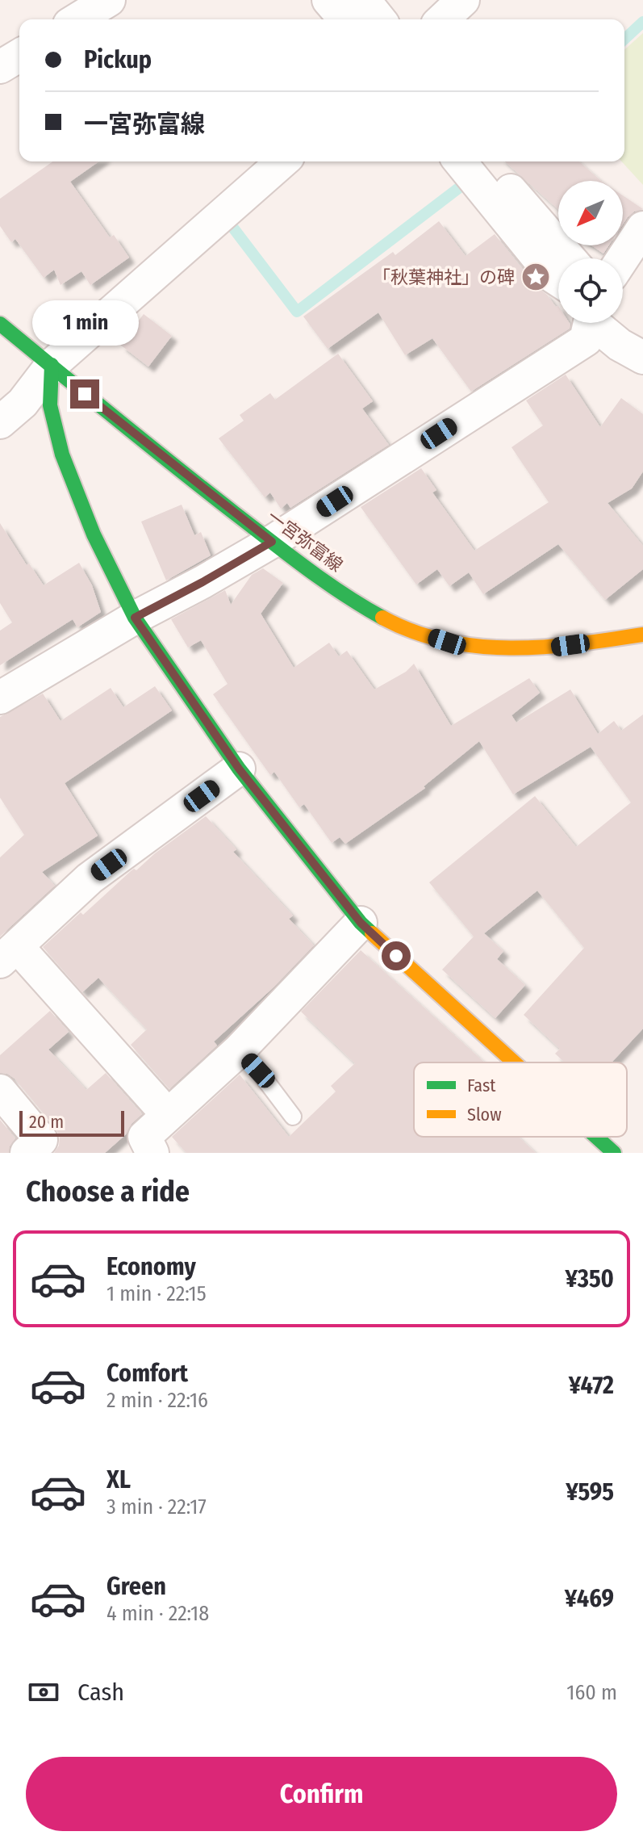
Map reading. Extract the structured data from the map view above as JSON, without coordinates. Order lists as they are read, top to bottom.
{
  "streets": {
    "street": ["一宮弥富線"]
  },
  "places": {
    "place": ["「秋葉神社」の碑"]
  },
  "legend": ["Fast", "Slow"],
  "scale_bar": "20 m",
  "north": "bottom left",
  "page": {
    "banner": ["Pickup", "一宮弥富線"],
    "bubble": "1 min",
    "scale": "20 m",
    "heading": "Choose a ride",
    "list": [
      {
        "name": "Economy",
        "note": "1 min · 22:15",
        "value": "¥350"
      },
      {
        "name": "Comfort",
        "note": "2 min · 22:16",
        "value": "¥472"
      },
      {
        "name": "XL",
        "note": "3 min · 22:17",
        "value": "¥595"
      },
      {
        "name": "Green",
        "note": "4 min · 22:18",
        "value": "¥469"
      }
    ],
    "pay": ["Cash", "160 m"],
    "buttons": "Confirm"
  }
}
